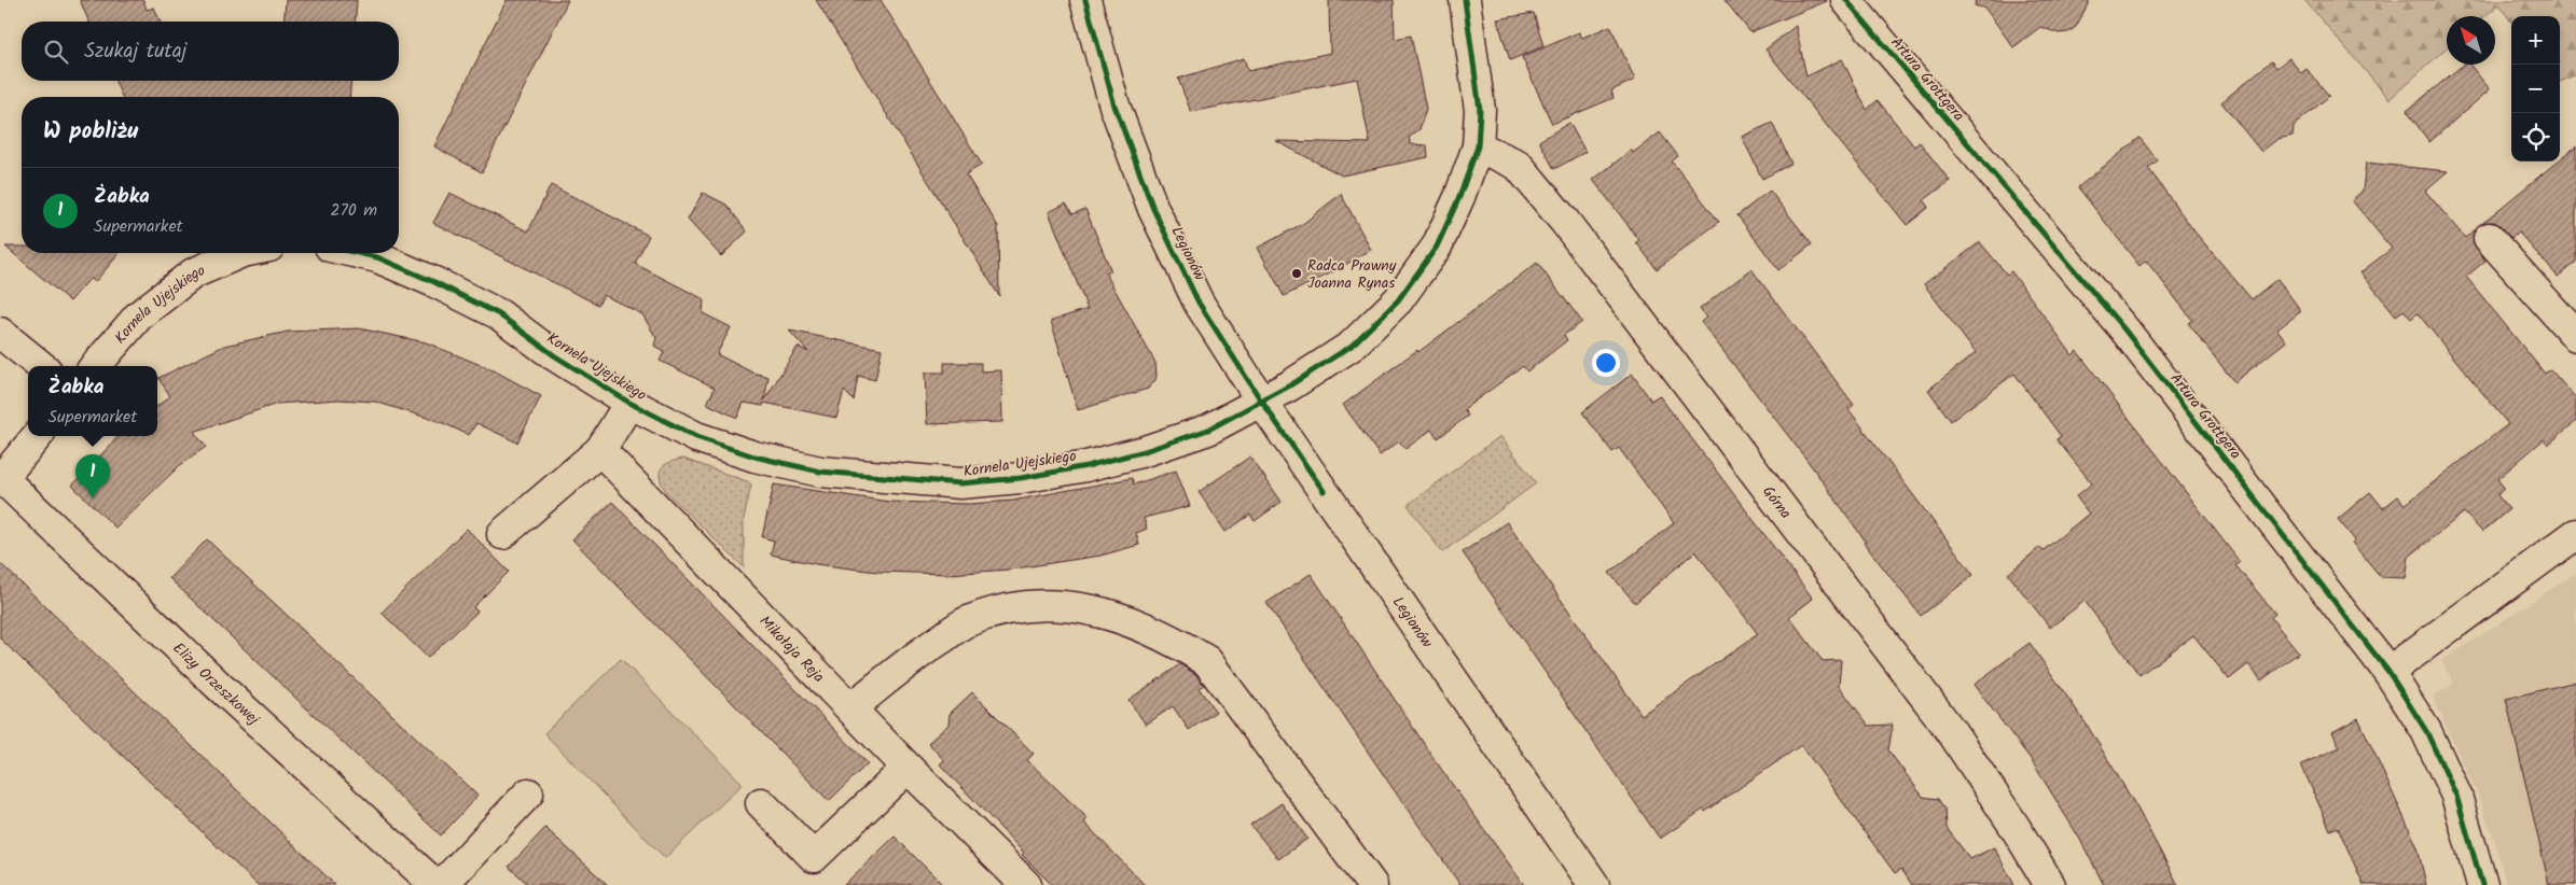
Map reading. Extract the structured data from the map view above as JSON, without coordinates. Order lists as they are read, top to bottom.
{
  "streets": {
    "street": [
      "Artura Grottgera",
      "Legionów",
      "Kornela Ujejskiego",
      "Górna",
      "Mikołaja Reja",
      "Elizy Orzeszkowej"
    ]
  },
  "crossings": [
    ["Legionów", "Kornela Ujejskiego"],
    ["Kornela Ujejskiego", "Górna"]
  ],
  "places": ["Radca Prawny Joanna Rynas"],
  "north": "top left",
  "page": {
    "map_buttons": ["+", "−"],
    "search": "Szukaj tutaj",
    "heading": "W pobliżu",
    "list": [
      {
        "mark": "1",
        "name": "Żabka",
        "note": "Supermarket",
        "value": "270 m"
      }
    ],
    "popup": ["Żabka", "Supermarket"],
    "pins": "1"
  }
}
